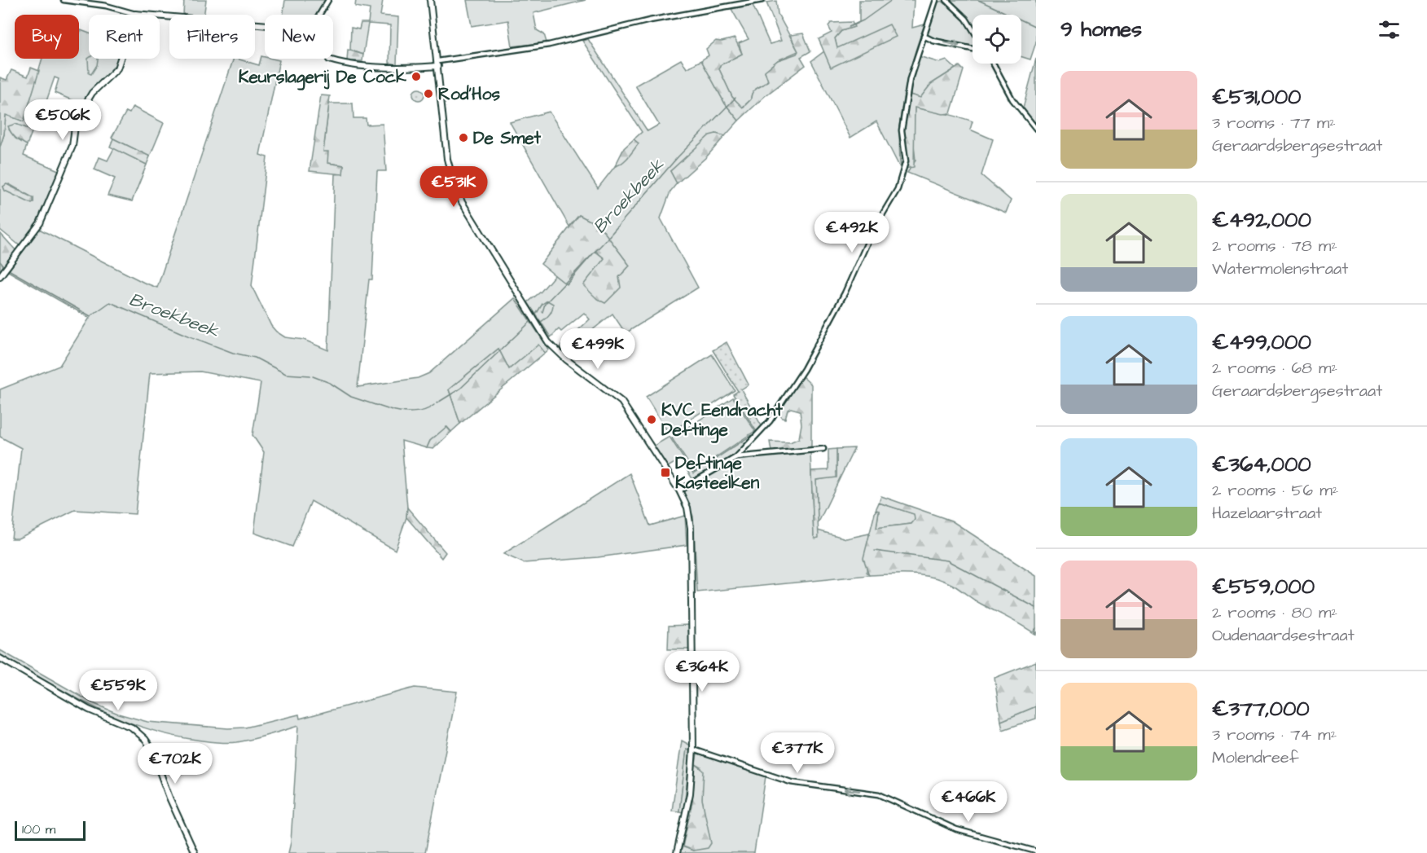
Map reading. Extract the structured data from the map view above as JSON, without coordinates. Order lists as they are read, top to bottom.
{
  "water": ["Broekbeek"],
  "places": {
    "other": [
      "Keurslagerij De Cock",
      "Rod'Hos",
      "De Smet",
      "KVC Eendracht Deftinge"
    ],
    "transit": ["Deftinge Kasteelken"]
  },
  "scale_bar": "100 m",
  "page": {
    "heading": "9 homes",
    "chip": [
      "Buy",
      "Rent",
      "Filters",
      "New"
    ],
    "list": [
      {
        "name": "€531,000",
        "note": "3 rooms · 77 m² · Geraardsbergsestraat"
      },
      {
        "name": "€492,000",
        "note": "2 rooms · 78 m² · Watermolenstraat"
      },
      {
        "name": "€499,000",
        "note": "2 rooms · 68 m² · Geraardsbergsestraat"
      },
      {
        "name": "€364,000",
        "note": "2 rooms · 56 m² · Hazelaarstraat"
      },
      {
        "name": "€559,000",
        "note": "2 rooms · 80 m² · Oudenaardsestraat"
      },
      {
        "name": "€377,000",
        "note": "3 rooms · 74 m² · Molendreef"
      }
    ],
    "price": [
      "€506K",
      "€531K",
      "€492K",
      "€499K",
      "€364K",
      "€559K",
      "€377K",
      "€702K",
      "€466K"
    ],
    "scale": "100 m"
  }
}
